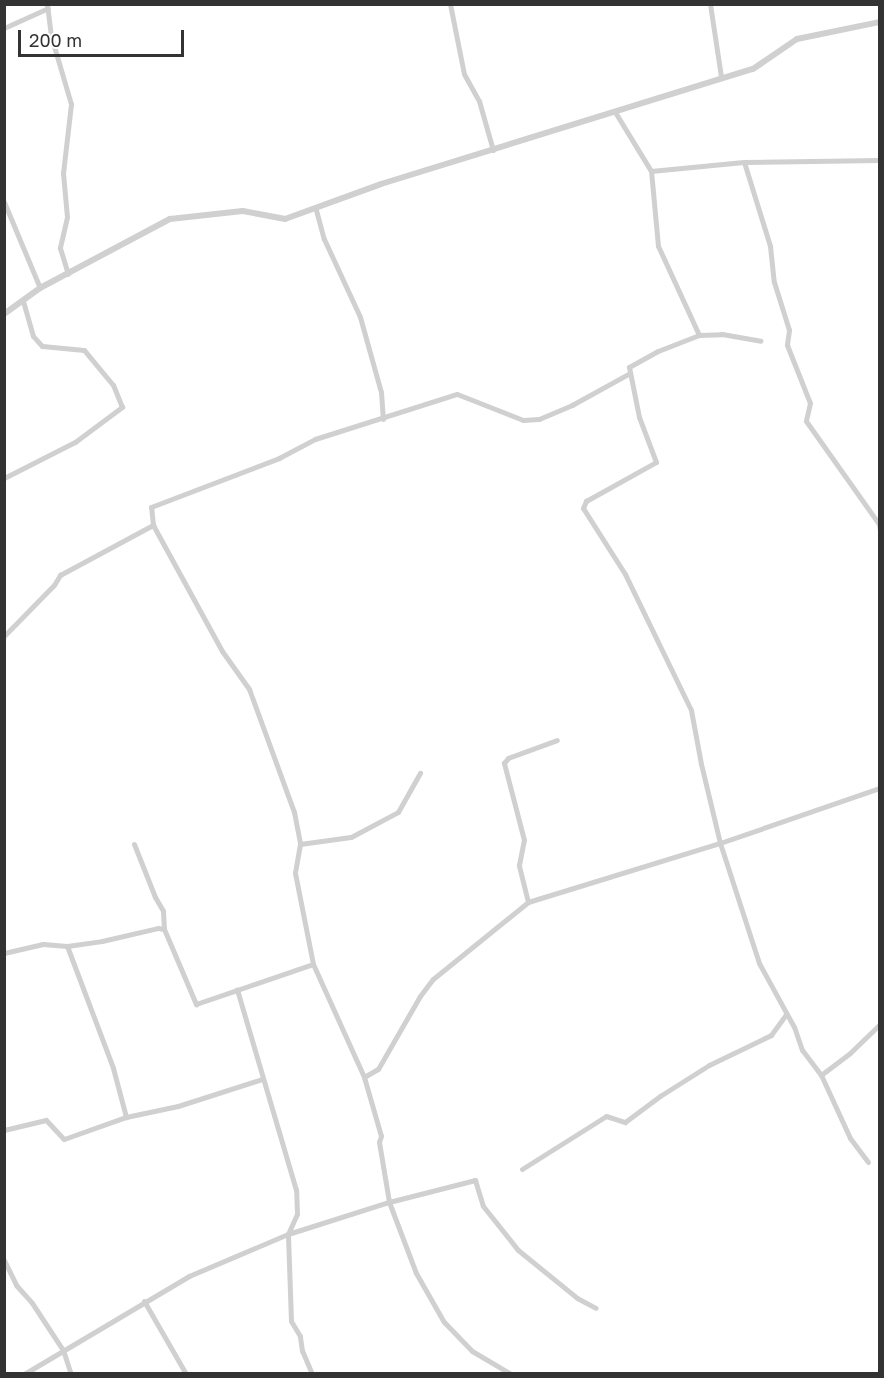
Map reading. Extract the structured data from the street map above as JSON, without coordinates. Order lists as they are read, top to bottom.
{
  "scale_bar": "200 m"
}
